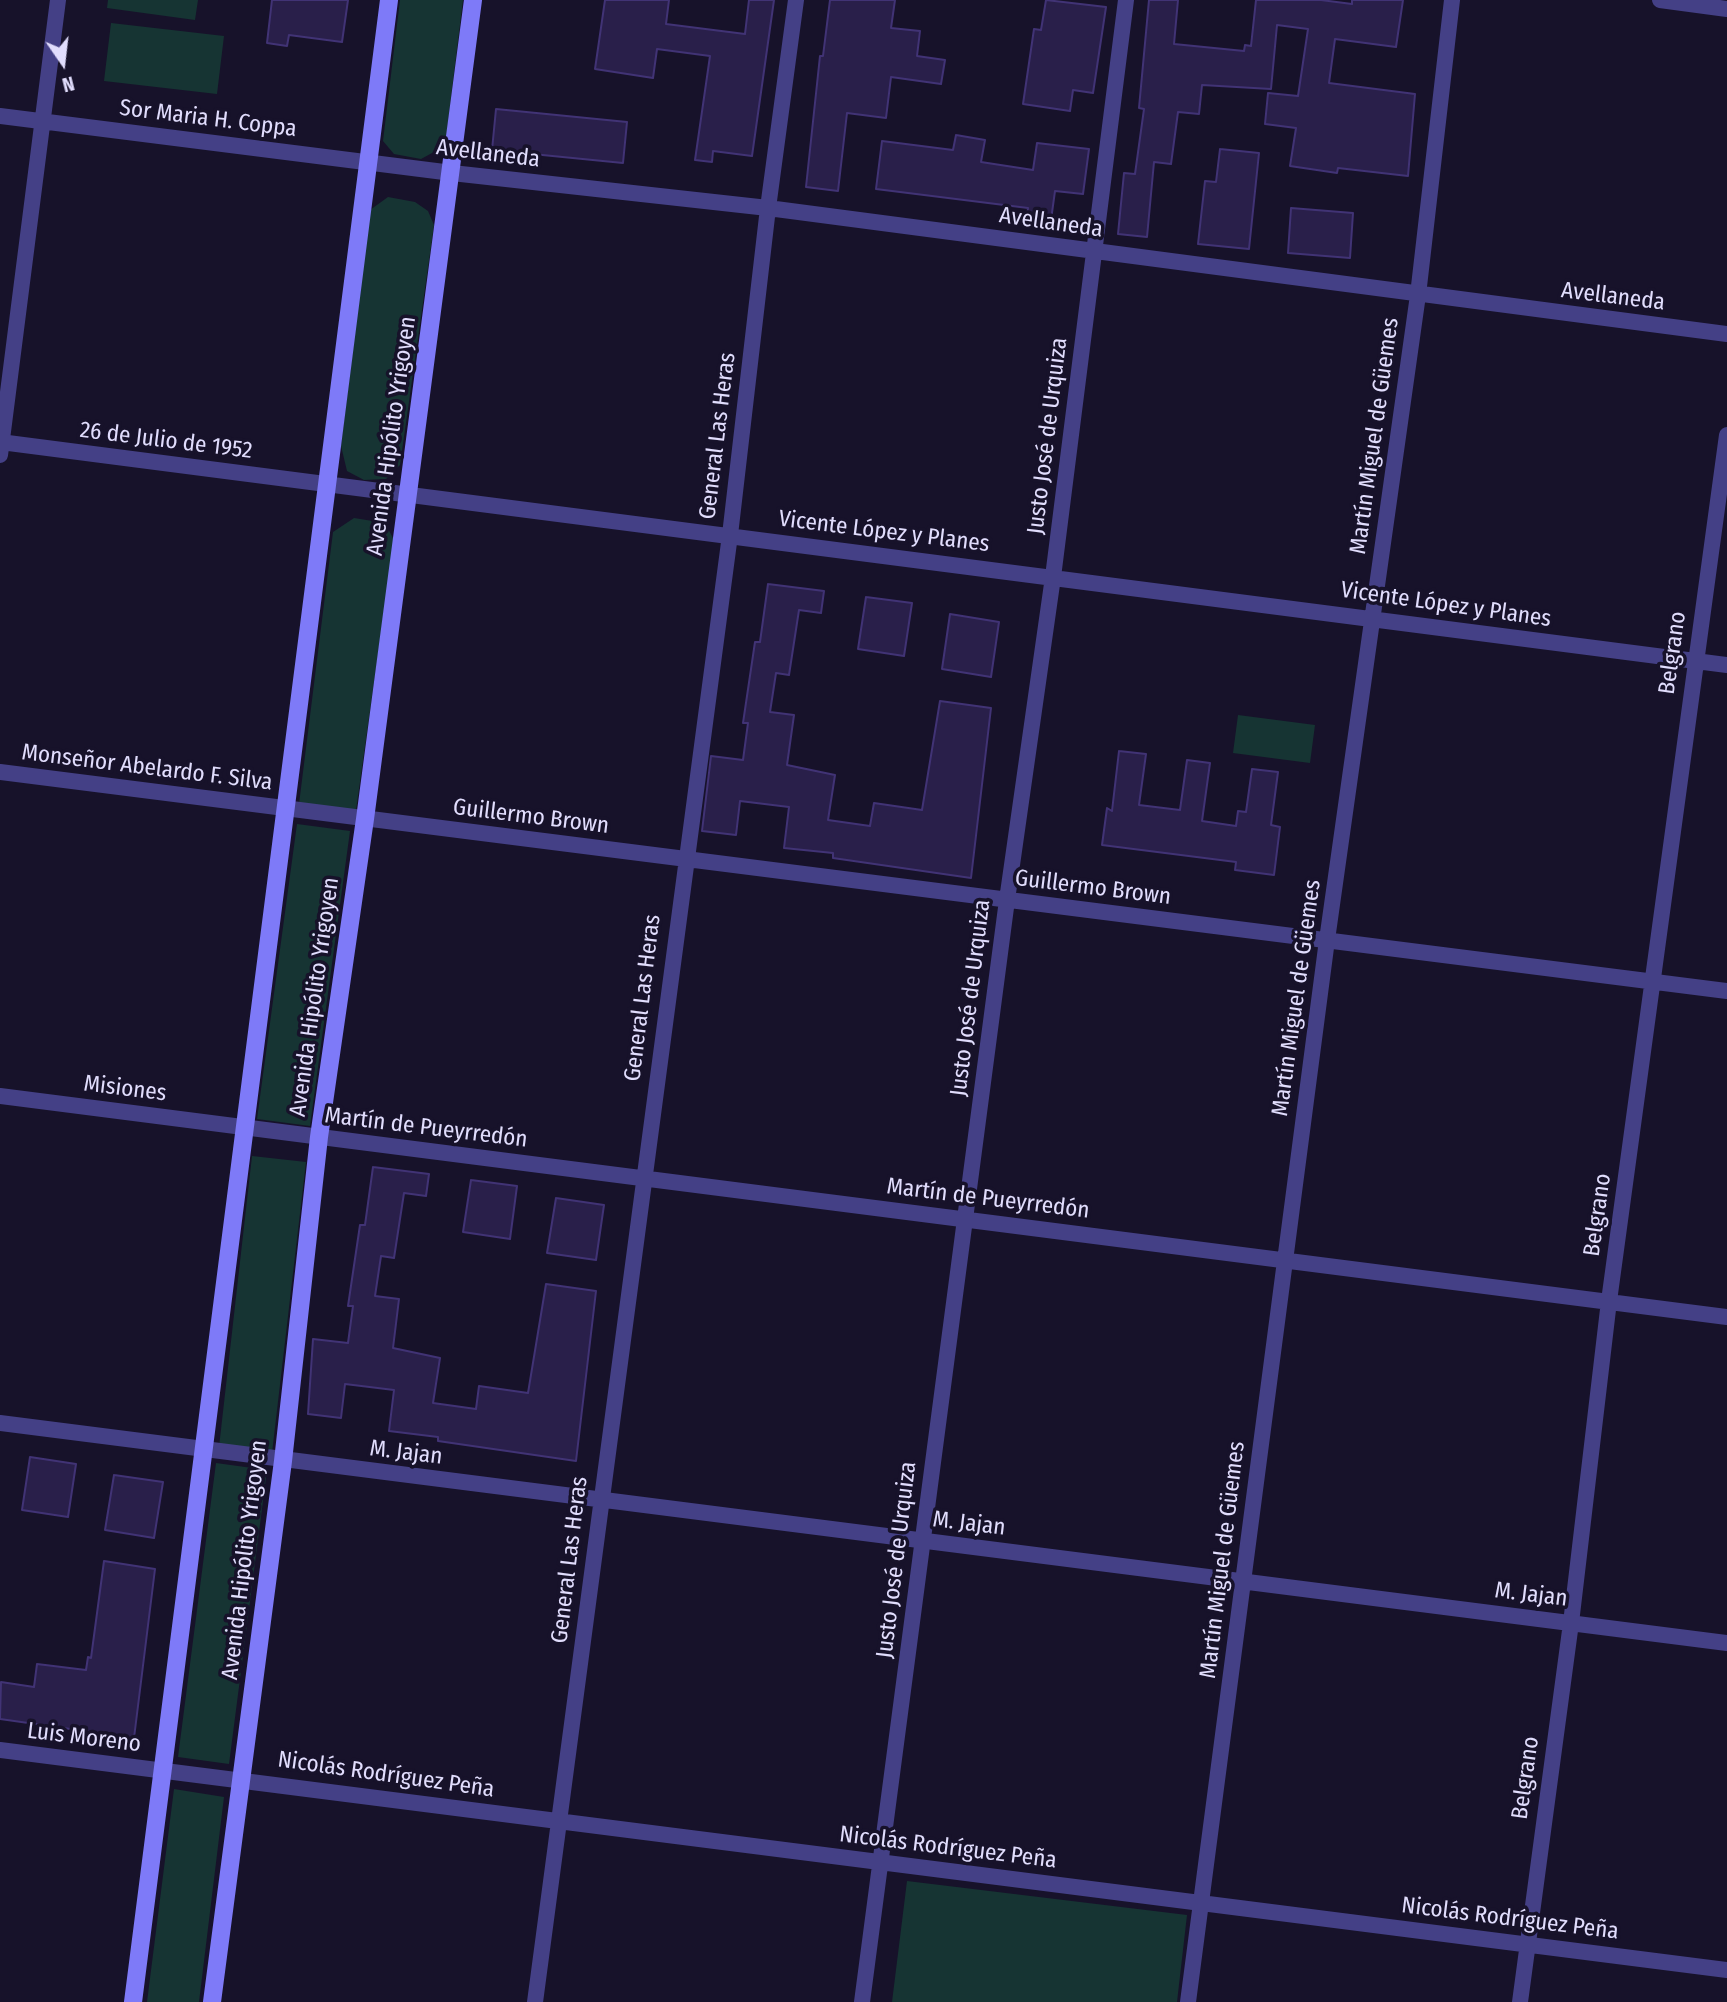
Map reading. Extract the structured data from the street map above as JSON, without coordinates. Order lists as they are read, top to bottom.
{
  "streets": {
    "main road": ["Avenida Hipólito Yrigoyen"],
    "street": [
      "Sor Maria H. Coppa",
      "Avellaneda",
      "General Las Heras",
      "Justo José de Urquiza",
      "Martín Miguel de Güemes",
      "26 de Julio de 1952",
      "Vicente López y Planes",
      "Belgrano",
      "Monseñor Abelardo F. Silva",
      "Guillermo Brown",
      "Misiones",
      "Martín de Pueyrredón",
      "M. Jajan",
      "Luis Moreno",
      "Nicolás Rodríguez Peña"
    ]
  },
  "crossings": [
    ["Sor Maria H. Coppa", "Avellaneda"],
    ["Avellaneda", "Avenida Hipólito Yrigoyen"],
    ["Avellaneda", "General Las Heras"],
    ["Avellaneda", "Justo José de Urquiza"],
    ["Avellaneda", "Martín Miguel de Güemes"],
    ["Avenida Hipólito Yrigoyen", "Vicente López y Planes"],
    ["Avenida Hipólito Yrigoyen", "Guillermo Brown"],
    ["Avenida Hipólito Yrigoyen", "Martín de Pueyrredón"],
    ["Avenida Hipólito Yrigoyen", "M. Jajan"],
    ["Avenida Hipólito Yrigoyen", "Nicolás Rodríguez Peña"],
    ["General Las Heras", "Vicente López y Planes"],
    ["General Las Heras", "Guillermo Brown"],
    ["General Las Heras", "Martín de Pueyrredón"],
    ["General Las Heras", "M. Jajan"],
    ["General Las Heras", "Nicolás Rodríguez Peña"],
    ["Justo José de Urquiza", "Vicente López y Planes"],
    ["Justo José de Urquiza", "Guillermo Brown"],
    ["Justo José de Urquiza", "Martín de Pueyrredón"],
    ["Justo José de Urquiza", "M. Jajan"],
    ["Justo José de Urquiza", "Nicolás Rodríguez Peña"],
    ["Martín Miguel de Güemes", "Vicente López y Planes"],
    ["Martín Miguel de Güemes", "Guillermo Brown"],
    ["Martín Miguel de Güemes", "Martín de Pueyrredón"],
    ["Martín Miguel de Güemes", "M. Jajan"],
    ["Martín Miguel de Güemes", "Nicolás Rodríguez Peña"],
    ["26 de Julio de 1952", "Vicente López y Planes"],
    ["Vicente López y Planes", "Belgrano"],
    ["Belgrano", "Guillermo Brown"],
    ["Belgrano", "Martín de Pueyrredón"],
    ["Belgrano", "M. Jajan"],
    ["Belgrano", "Nicolás Rodríguez Peña"],
    ["Monseñor Abelardo F. Silva", "Guillermo Brown"],
    ["Misiones", "Martín de Pueyrredón"],
    ["Luis Moreno", "Nicolás Rodríguez Peña"]
  ],
  "north": "bottom"
}
